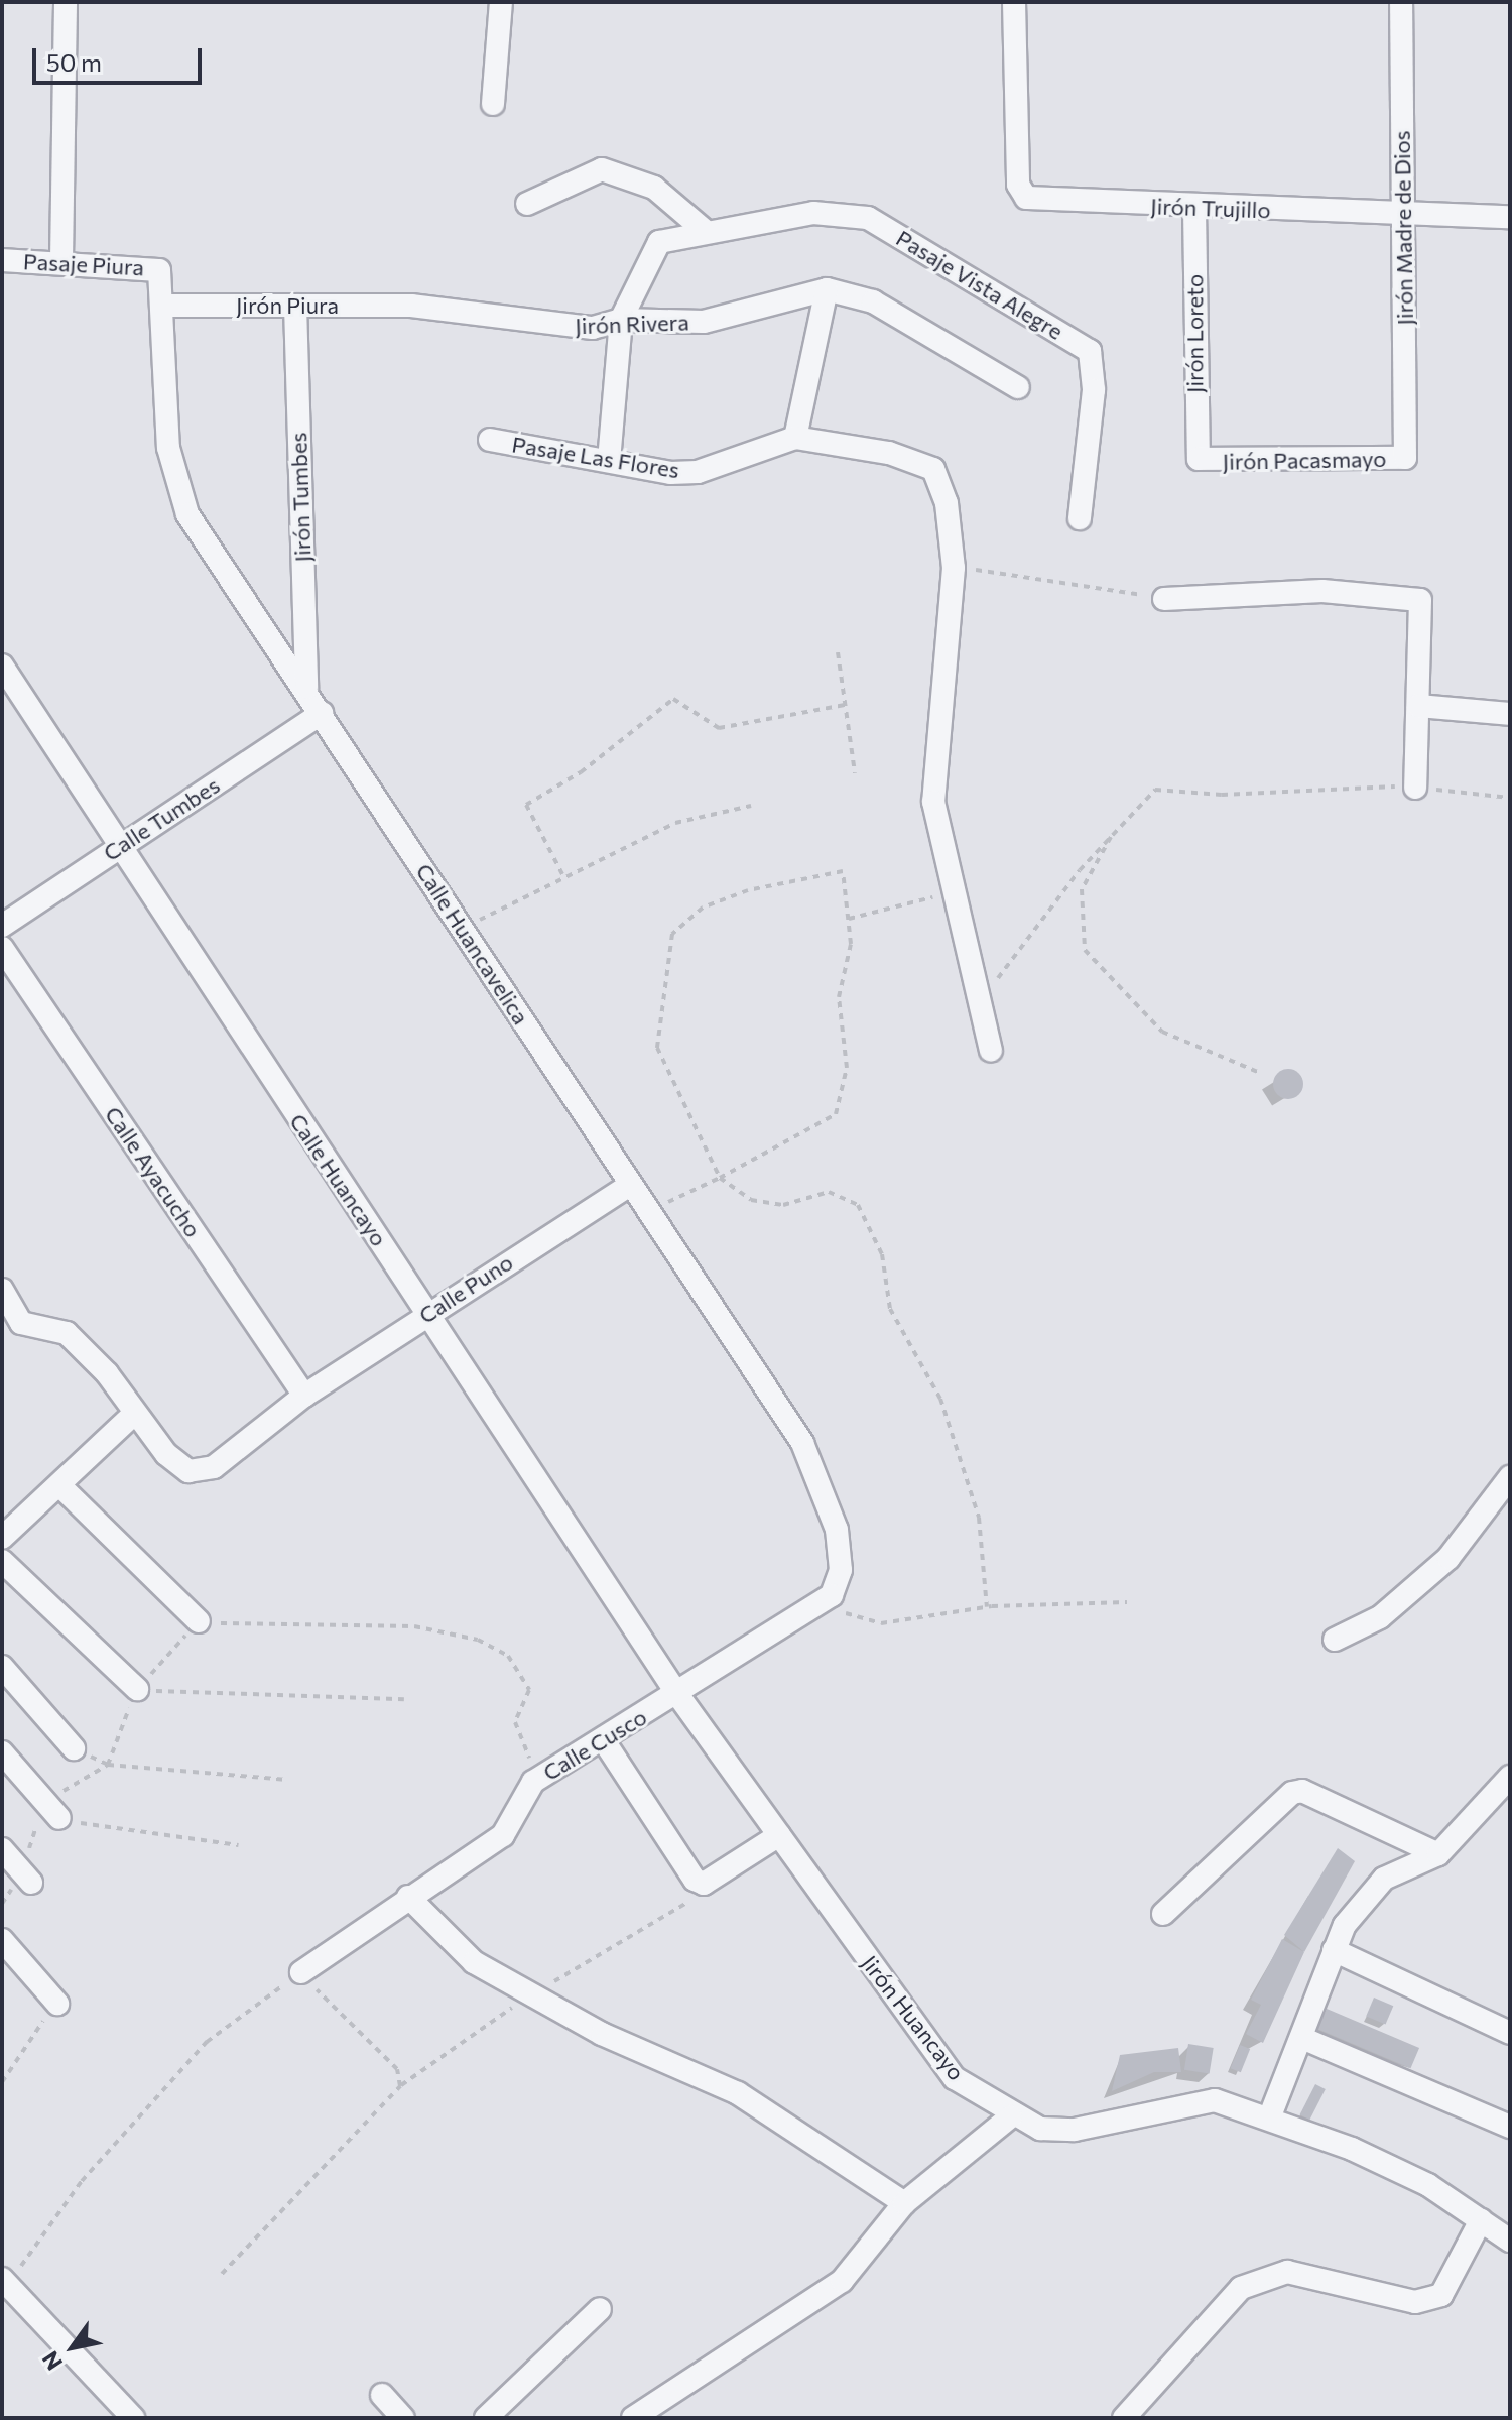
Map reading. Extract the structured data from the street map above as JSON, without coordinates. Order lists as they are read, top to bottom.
{
  "streets": {
    "street": [
      "Jirón Trujillo",
      "Jirón Madre de Dios",
      "Pasaje Piura",
      "Pasaje Vista Alegre",
      "Jirón Piura",
      "Jirón Rivera",
      "Jirón Loreto",
      "Pasaje Las Flores",
      "Jirón Pacasmayo",
      "Jirón Tumbes",
      "Calle Tumbes",
      "Calle Huancavelica",
      "Calle Ayacucho",
      "Calle Huancayo",
      "Calle Puno",
      "Calle Cusco",
      "Jirón Huancayo"
    ]
  },
  "crossings": [
    ["Jirón Trujillo", "Jirón Madre de Dios"],
    ["Jirón Trujillo", "Jirón Loreto"],
    ["Jirón Madre de Dios", "Jirón Pacasmayo"],
    ["Pasaje Piura", "Calle Huancavelica"],
    ["Jirón Piura", "Jirón Rivera"],
    ["Jirón Piura", "Jirón Tumbes"],
    ["Jirón Piura", "Calle Huancavelica"],
    ["Jirón Loreto", "Jirón Pacasmayo"],
    ["Jirón Tumbes", "Calle Huancavelica"],
    ["Calle Tumbes", "Calle Huancavelica"],
    ["Calle Tumbes", "Calle Huancayo"],
    ["Calle Huancavelica", "Calle Puno"],
    ["Calle Huancavelica", "Calle Cusco"],
    ["Calle Ayacucho", "Calle Puno"],
    ["Calle Huancayo", "Calle Puno"],
    ["Calle Huancayo", "Calle Cusco"],
    ["Calle Huancayo", "Jirón Huancayo"],
    ["Calle Cusco", "Jirón Huancayo"]
  ],
  "scale_bar": "50 m",
  "north": "bottom left"
}
